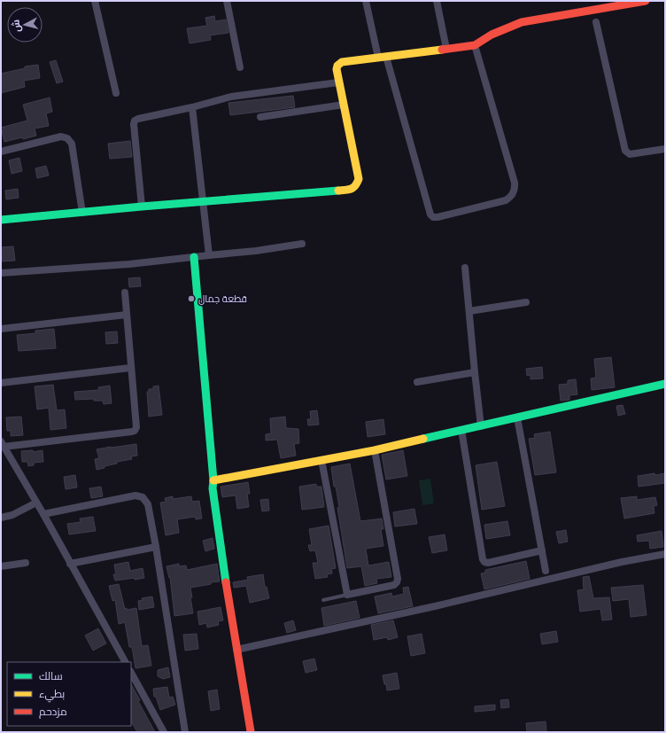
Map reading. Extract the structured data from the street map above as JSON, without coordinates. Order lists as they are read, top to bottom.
{
  "places": ["قطعة جمال"],
  "legend": ["سالك", "بطيء", "مزدحم"],
  "north": "left"
}
